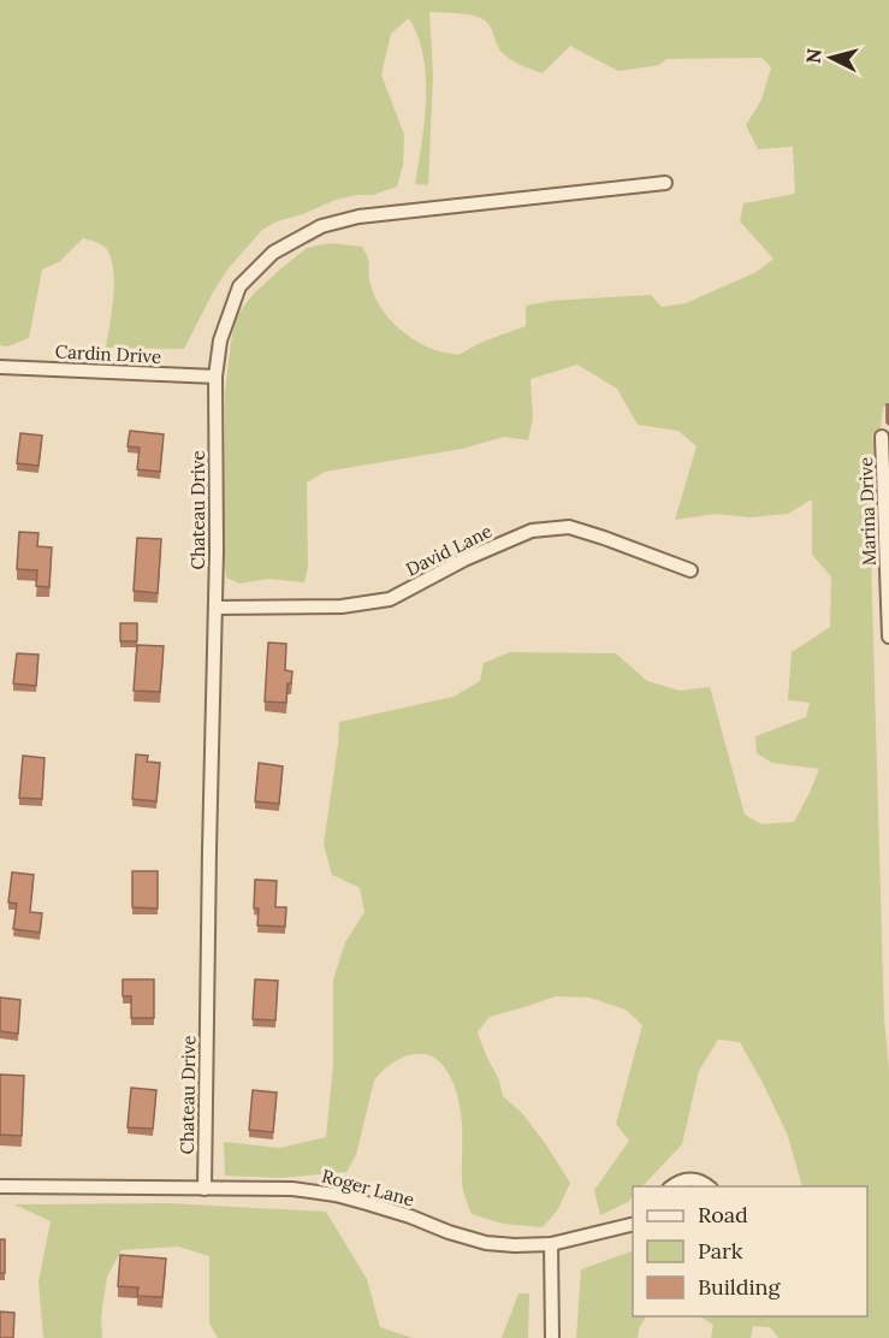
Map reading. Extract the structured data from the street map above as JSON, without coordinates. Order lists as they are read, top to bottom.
{
  "streets": {
    "street": [
      "Cardin Drive",
      "Chateau Drive",
      "Marina Drive",
      "David Lane",
      "Roger Lane"
    ]
  },
  "crossings": [
    ["Cardin Drive", "Chateau Drive"],
    ["Chateau Drive", "David Lane"],
    ["Chateau Drive", "Roger Lane"]
  ],
  "legend": ["Road", "Park", "Building"],
  "north": "left"
}
